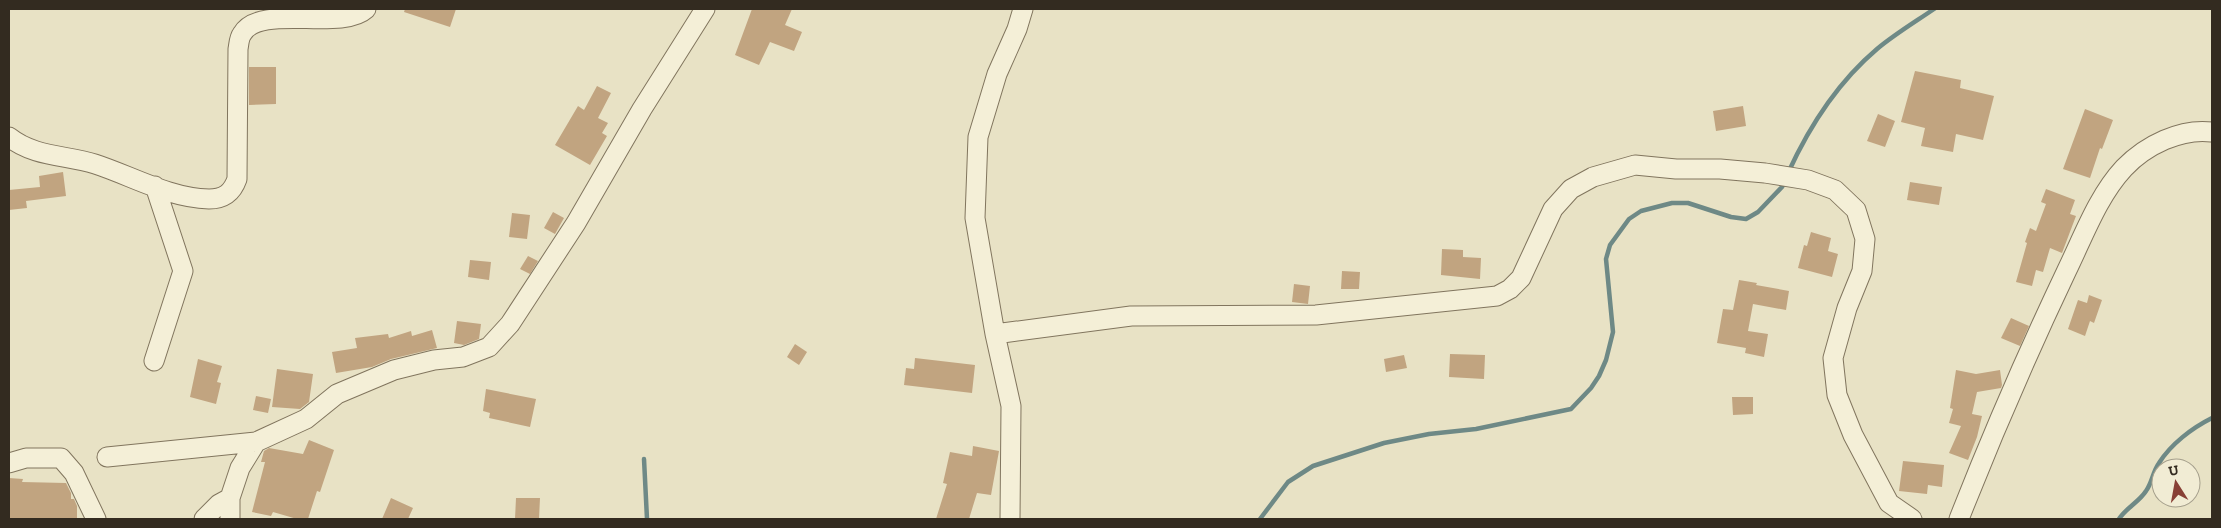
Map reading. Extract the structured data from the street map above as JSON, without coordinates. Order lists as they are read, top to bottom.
{
  "north": "top"
}
